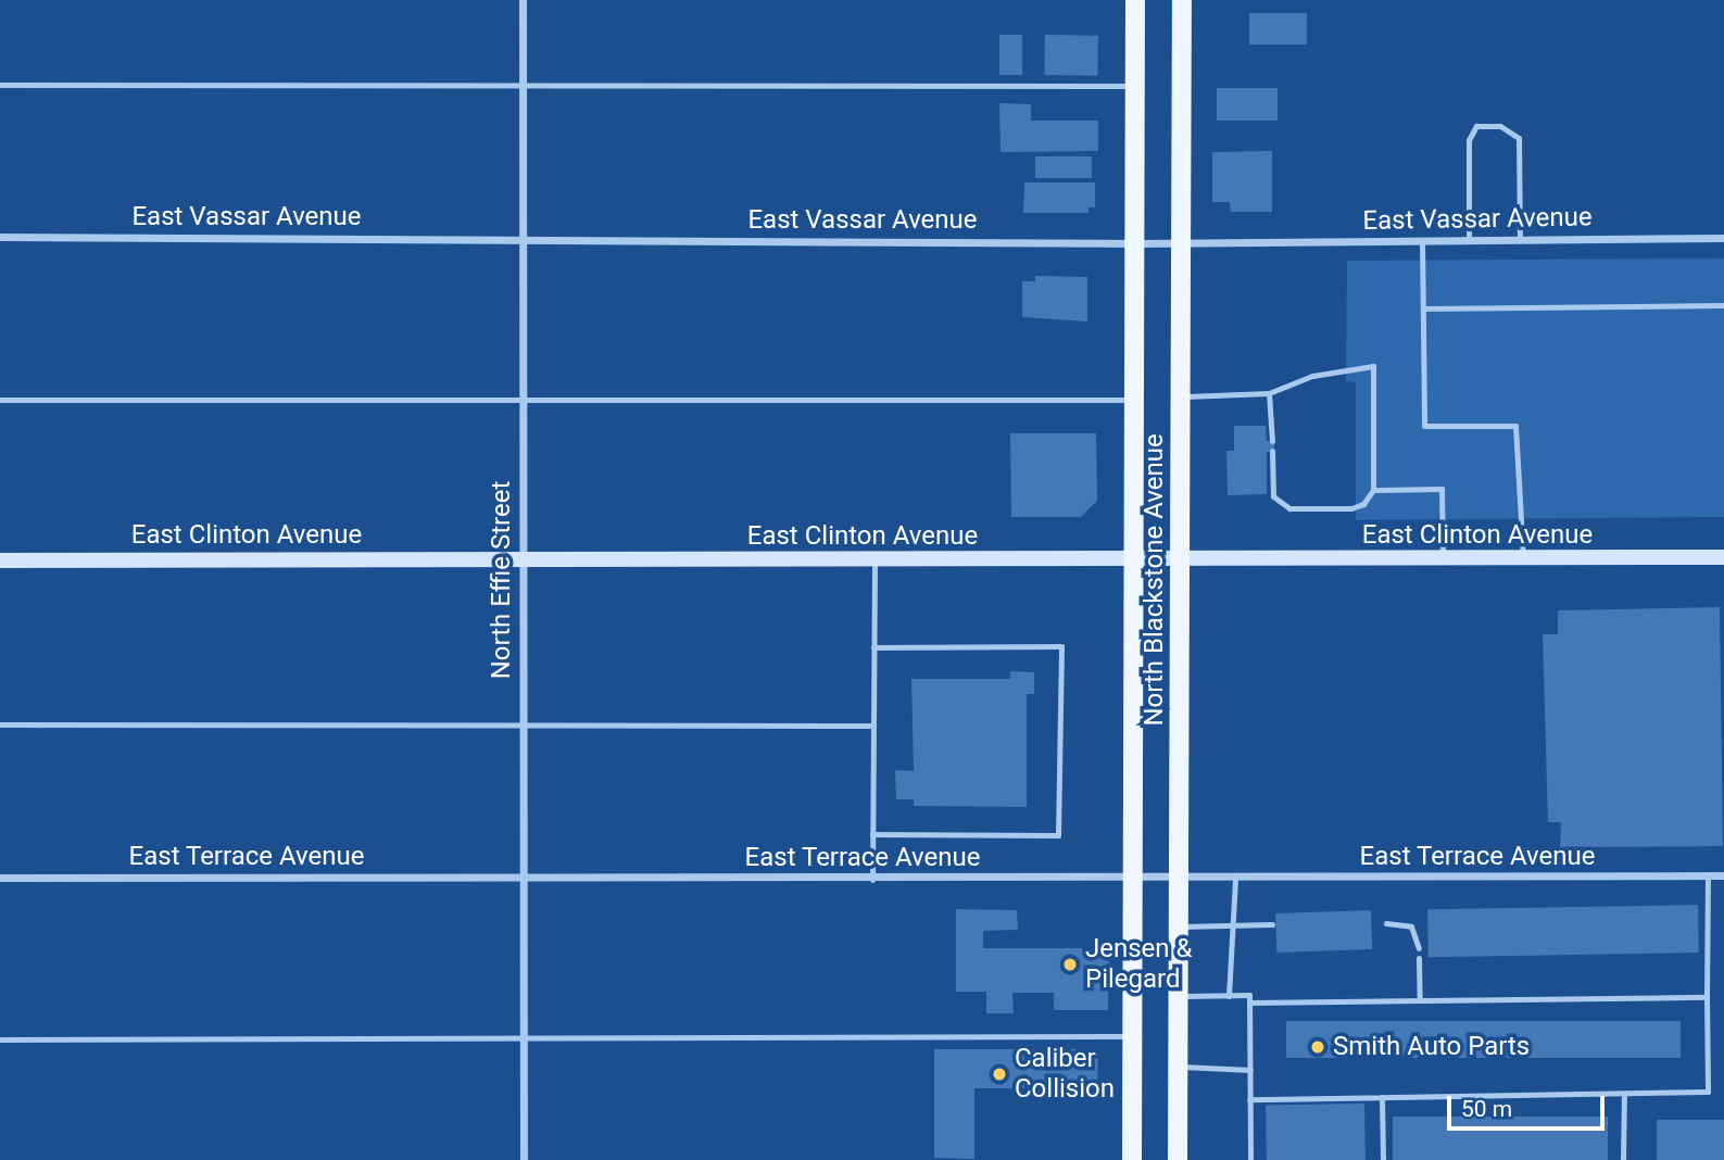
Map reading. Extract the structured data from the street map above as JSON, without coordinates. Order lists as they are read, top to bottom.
{
  "streets": {
    "main road": ["East Clinton Avenue", "North Blackstone Avenue"],
    "street": ["East Vassar Avenue", "North Effie Street", "East Terrace Avenue"]
  },
  "crossings": [
    ["East Vassar Avenue", "North Effie Street"],
    ["East Vassar Avenue", "North Blackstone Avenue"],
    ["East Clinton Avenue", "North Effie Street"],
    ["East Clinton Avenue", "North Blackstone Avenue"],
    ["North Effie Street", "East Terrace Avenue"],
    ["North Blackstone Avenue", "East Terrace Avenue"]
  ],
  "places": ["Jensen & Pilegard", "Smith Auto Parts", "Caliber Collision"],
  "scale_bar": "50 m"
}
